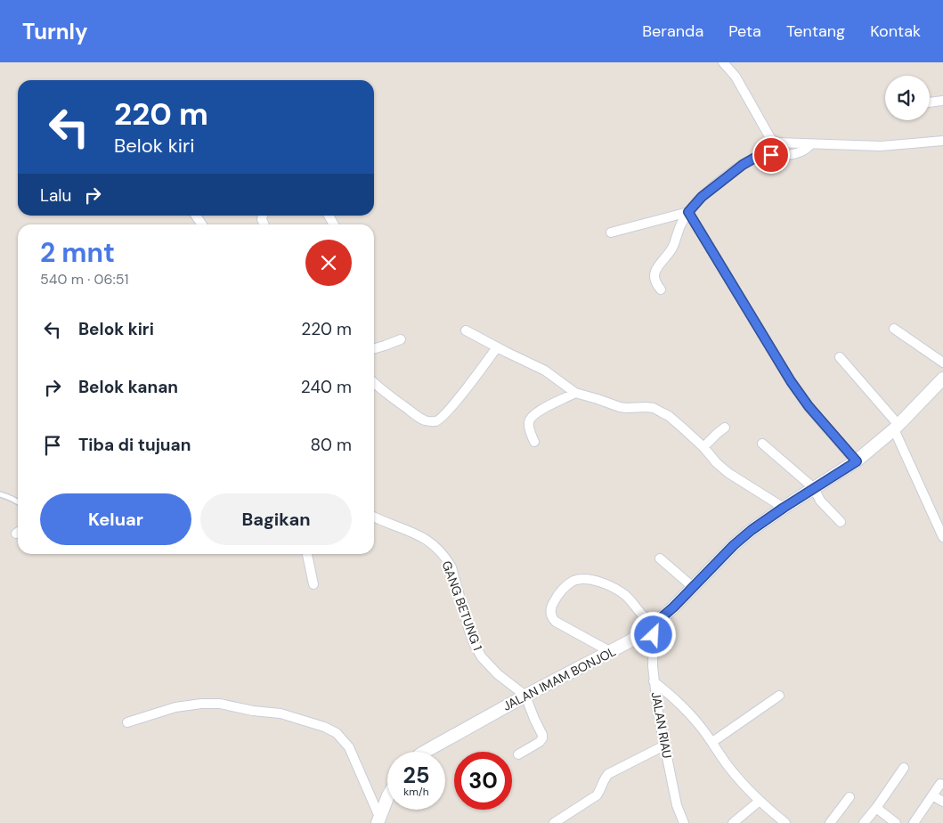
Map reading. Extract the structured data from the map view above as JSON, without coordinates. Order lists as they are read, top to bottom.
{
  "streets": {
    "main road": ["JALAN IMAM BONJOL"],
    "street": ["GANG BETUNG 1", "JALAN RIAU"]
  },
  "crossings": [
    ["GANG BETUNG 1", "JALAN IMAM BONJOL"],
    ["JALAN IMAM BONJOL", "JALAN RIAU"]
  ],
  "page": {
    "header": "Turnly",
    "nav": [
      "Beranda",
      "Peta",
      "Tentang",
      "Kontak"
    ],
    "turn": ["220 m", "Belok kiri"],
    "then": "Lalu",
    "heading": ["2 mnt", "540 m · 06:51"],
    "list": [
      {
        "name": "Belok kiri",
        "value": "220 m"
      },
      {
        "name": "Belok kanan",
        "value": "240 m"
      },
      {
        "name": "Tiba di tujuan",
        "value": "80 m"
      }
    ],
    "buttons": ["Keluar", "Bagikan"],
    "speed": "25 km/h",
    "limit": "30"
  }
}
